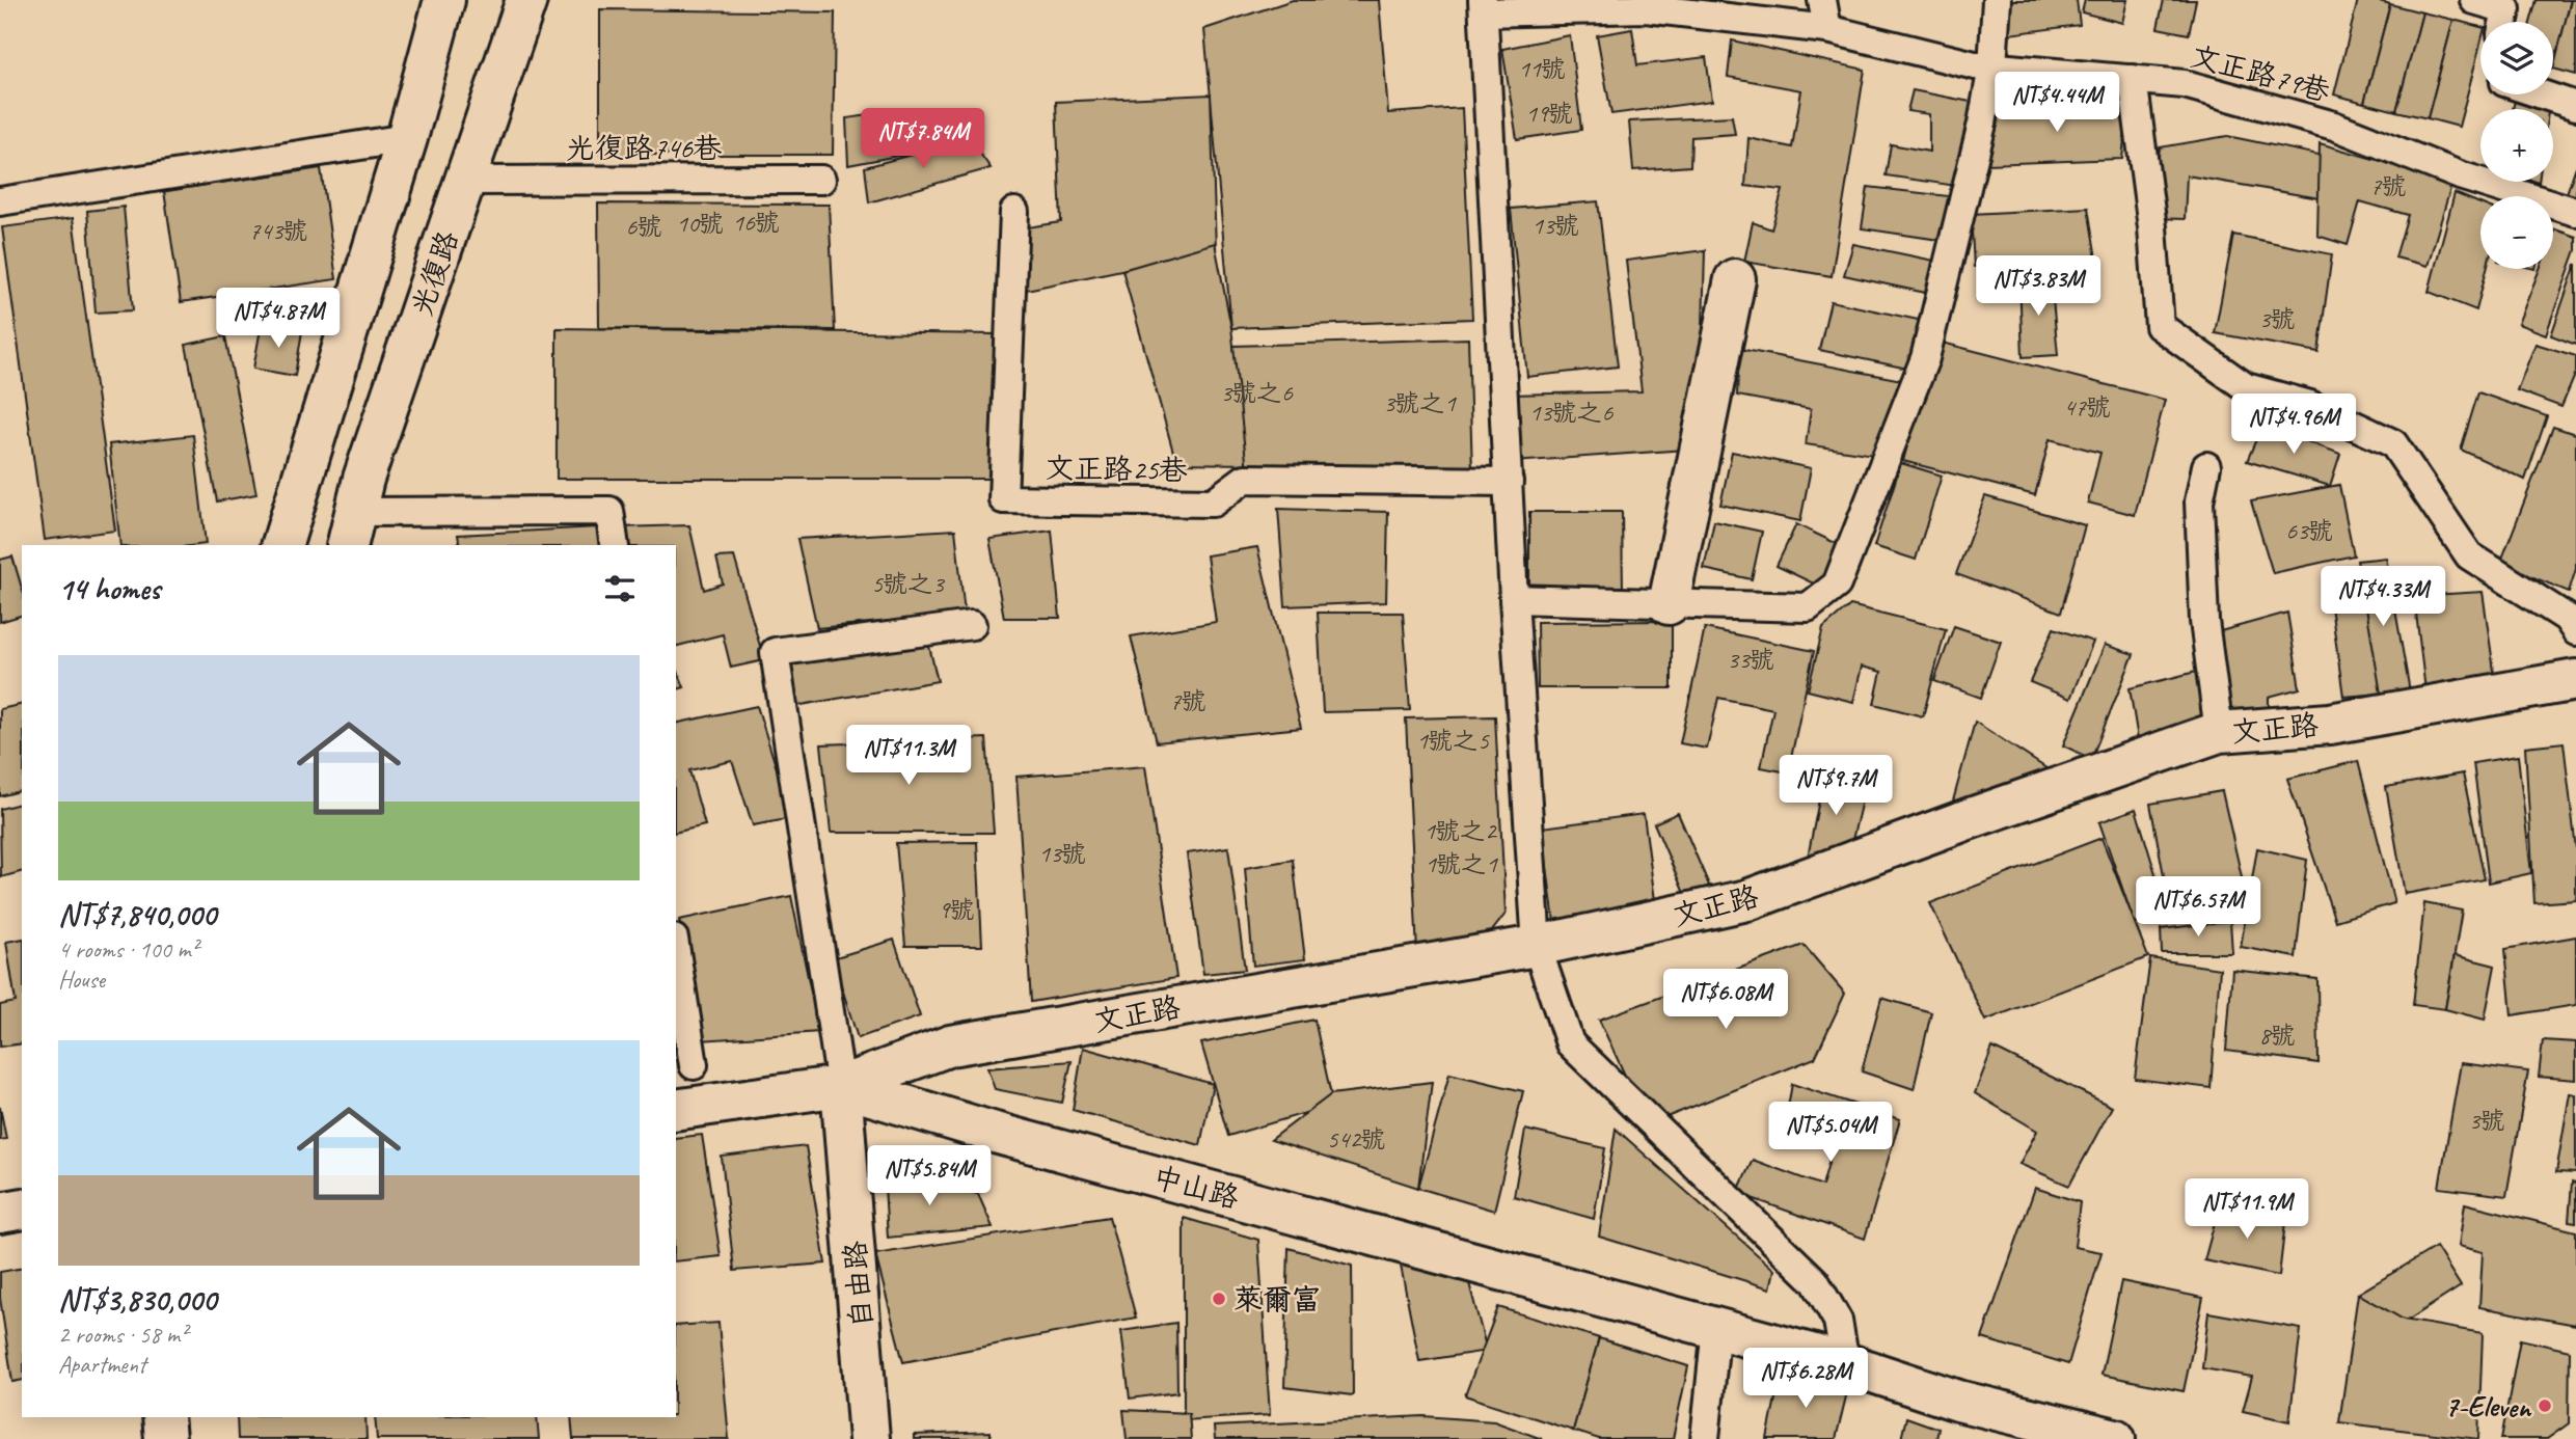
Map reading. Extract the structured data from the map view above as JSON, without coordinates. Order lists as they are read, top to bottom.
{
  "streets": {
    "street": [
      "光復路",
      "文正路",
      "中山路",
      "自由路"
    ],
    "lane": ["文正路79巷", "光復路746巷", "文正路25巷"]
  },
  "crossings": [
    ["光復路746巷", "光復路"],
    ["文正路", "中山路"],
    ["文正路", "自由路"],
    ["中山路", "自由路"]
  ],
  "places": ["萊爾富", "7-Eleven"],
  "house_numbers": [
    "11號",
    "19號",
    "7號",
    "16號",
    "10號",
    "13號",
    "6號",
    "743號",
    "3號",
    "3號之6",
    "3號之1",
    "47號",
    "13號之6",
    "63號",
    "5號之3",
    "33號",
    "7號",
    "1號之5",
    "1號之2",
    "13號",
    "1號之1",
    "9號",
    "8號",
    "3號",
    "542號"
  ],
  "page": {
    "map_buttons": ["+", "−"],
    "price": [
      "NT$4.44M",
      "NT$7.84M",
      "NT$3.83M",
      "NT$4.87M",
      "NT$4.96M",
      "NT$4.33M",
      "NT$11.3M",
      "NT$9.7M",
      "NT$6.57M",
      "NT$6.08M",
      "NT$5.04M",
      "NT$5.84M",
      "NT$11.9M",
      "NT$6.28M"
    ],
    "heading": "14 homes",
    "list": [
      {
        "name": "NT$7,840,000",
        "note": "4 rooms · 100 m² · House"
      },
      {
        "name": "NT$3,830,000",
        "note": "2 rooms · 58 m² · Apartment"
      }
    ]
  }
}
